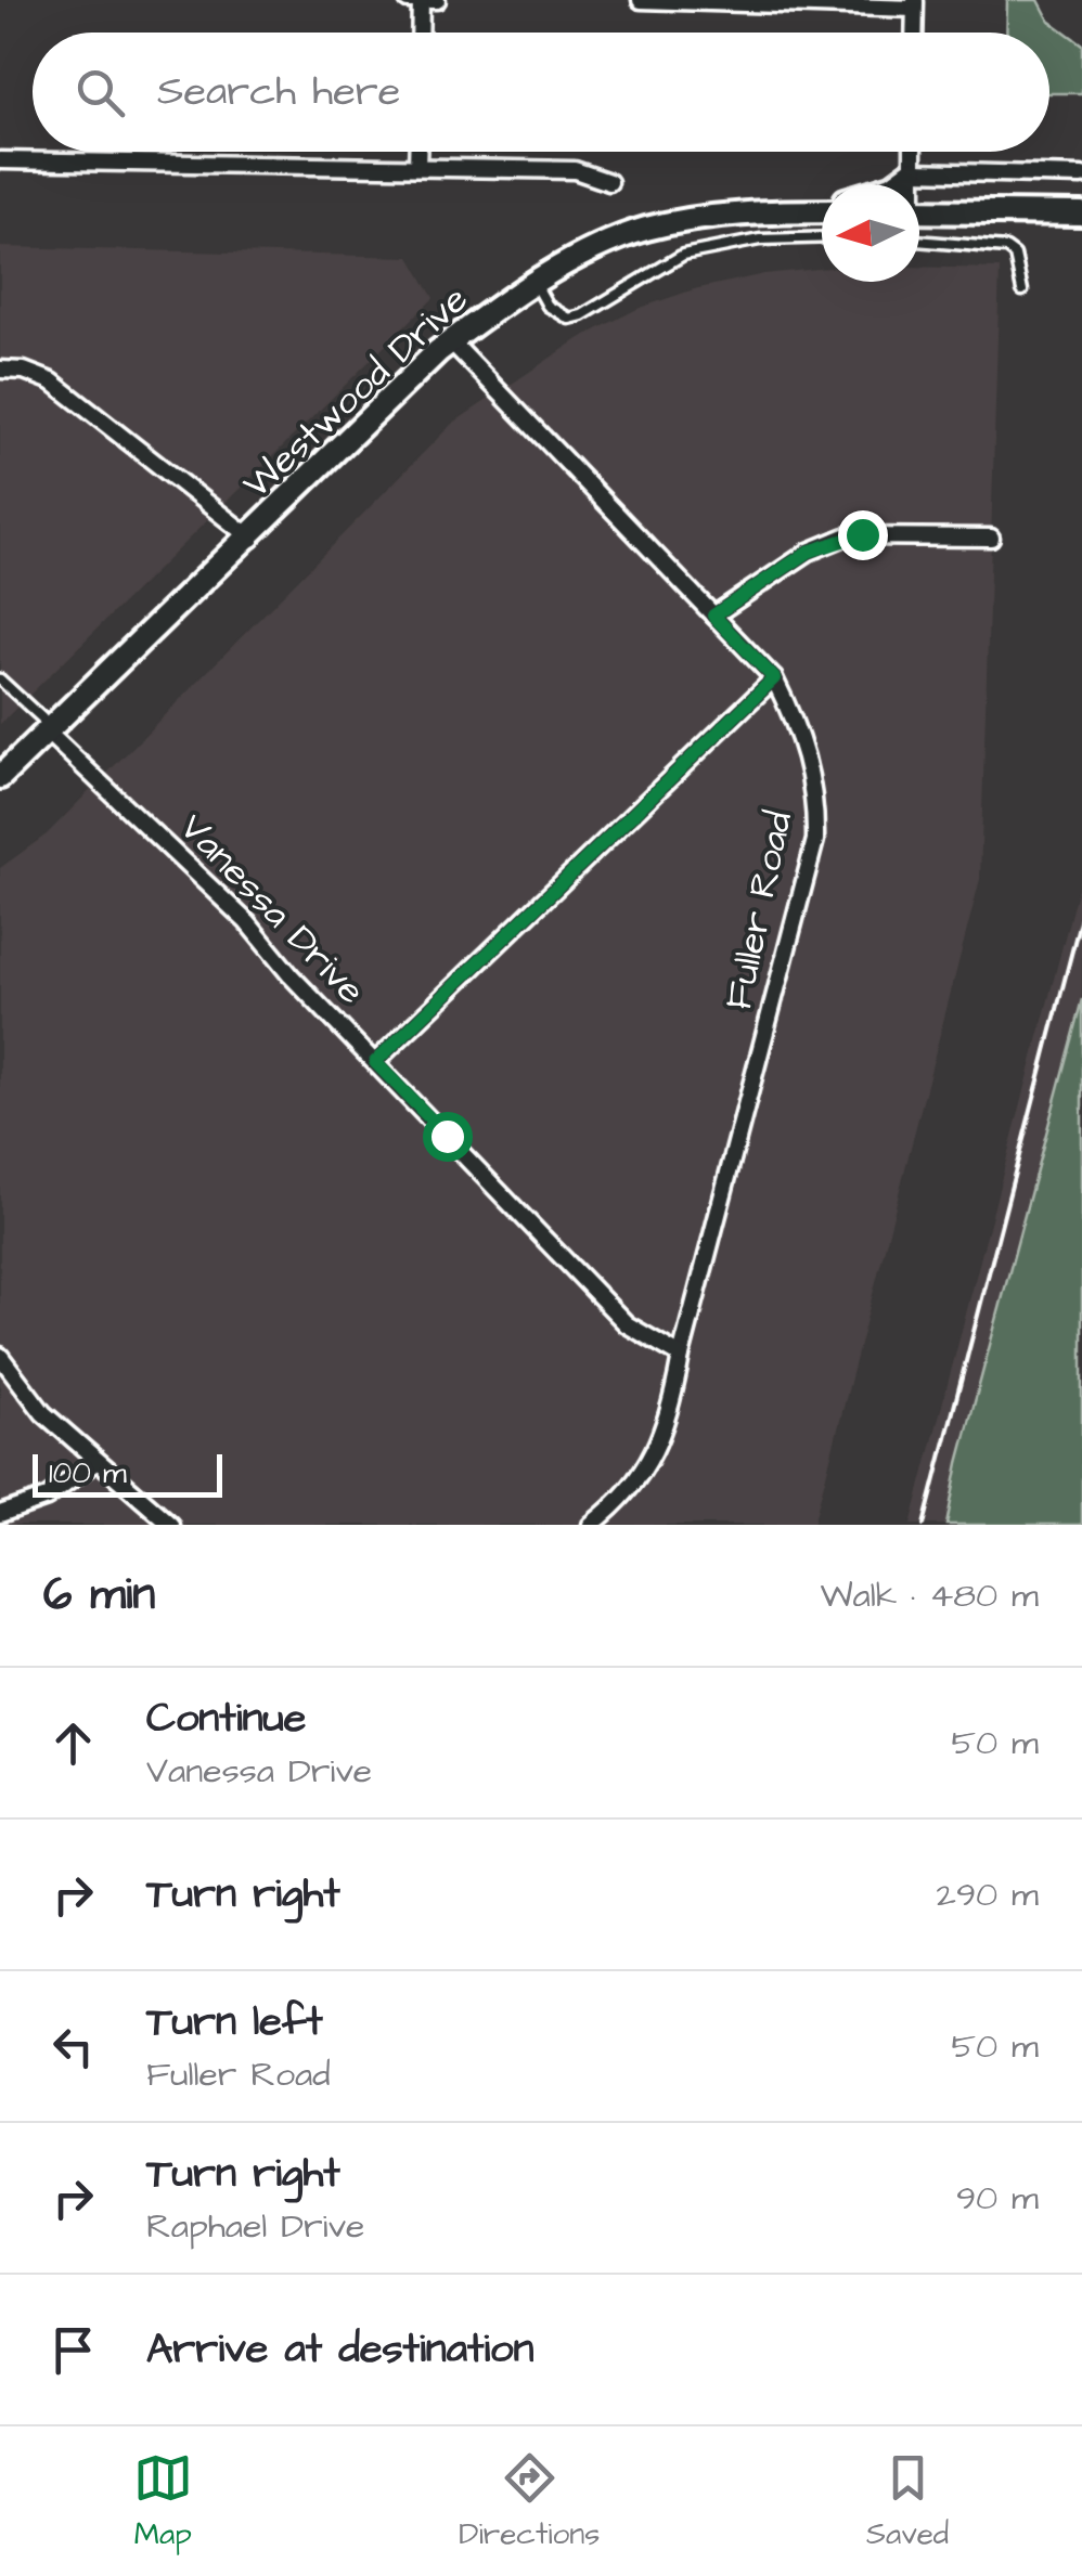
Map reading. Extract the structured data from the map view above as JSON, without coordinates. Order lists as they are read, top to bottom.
{
  "streets": {
    "main road": ["Westwood Drive"],
    "street": ["Vanessa Drive", "Fuller Road"]
  },
  "crossings": [
    ["Westwood Drive", "Vanessa Drive"],
    ["Westwood Drive", "Fuller Road"],
    ["Vanessa Drive", "Fuller Road"]
  ],
  "scale_bar": "100 m",
  "north": "left",
  "page": {
    "search": "Search here",
    "scale": "100 m",
    "heading": ["6 min", "Walk · 480 m"],
    "list": [
      ["Continue", "Vanessa Drive", "50 m"],
      ["Turn right", "290 m"],
      ["Turn left", "Fuller Road", "50 m"],
      ["Turn right", "Raphael Drive", "90 m"],
      "Arrive at destination"
    ],
    "nav": ["Map", "Directions", "Saved"]
  }
}
